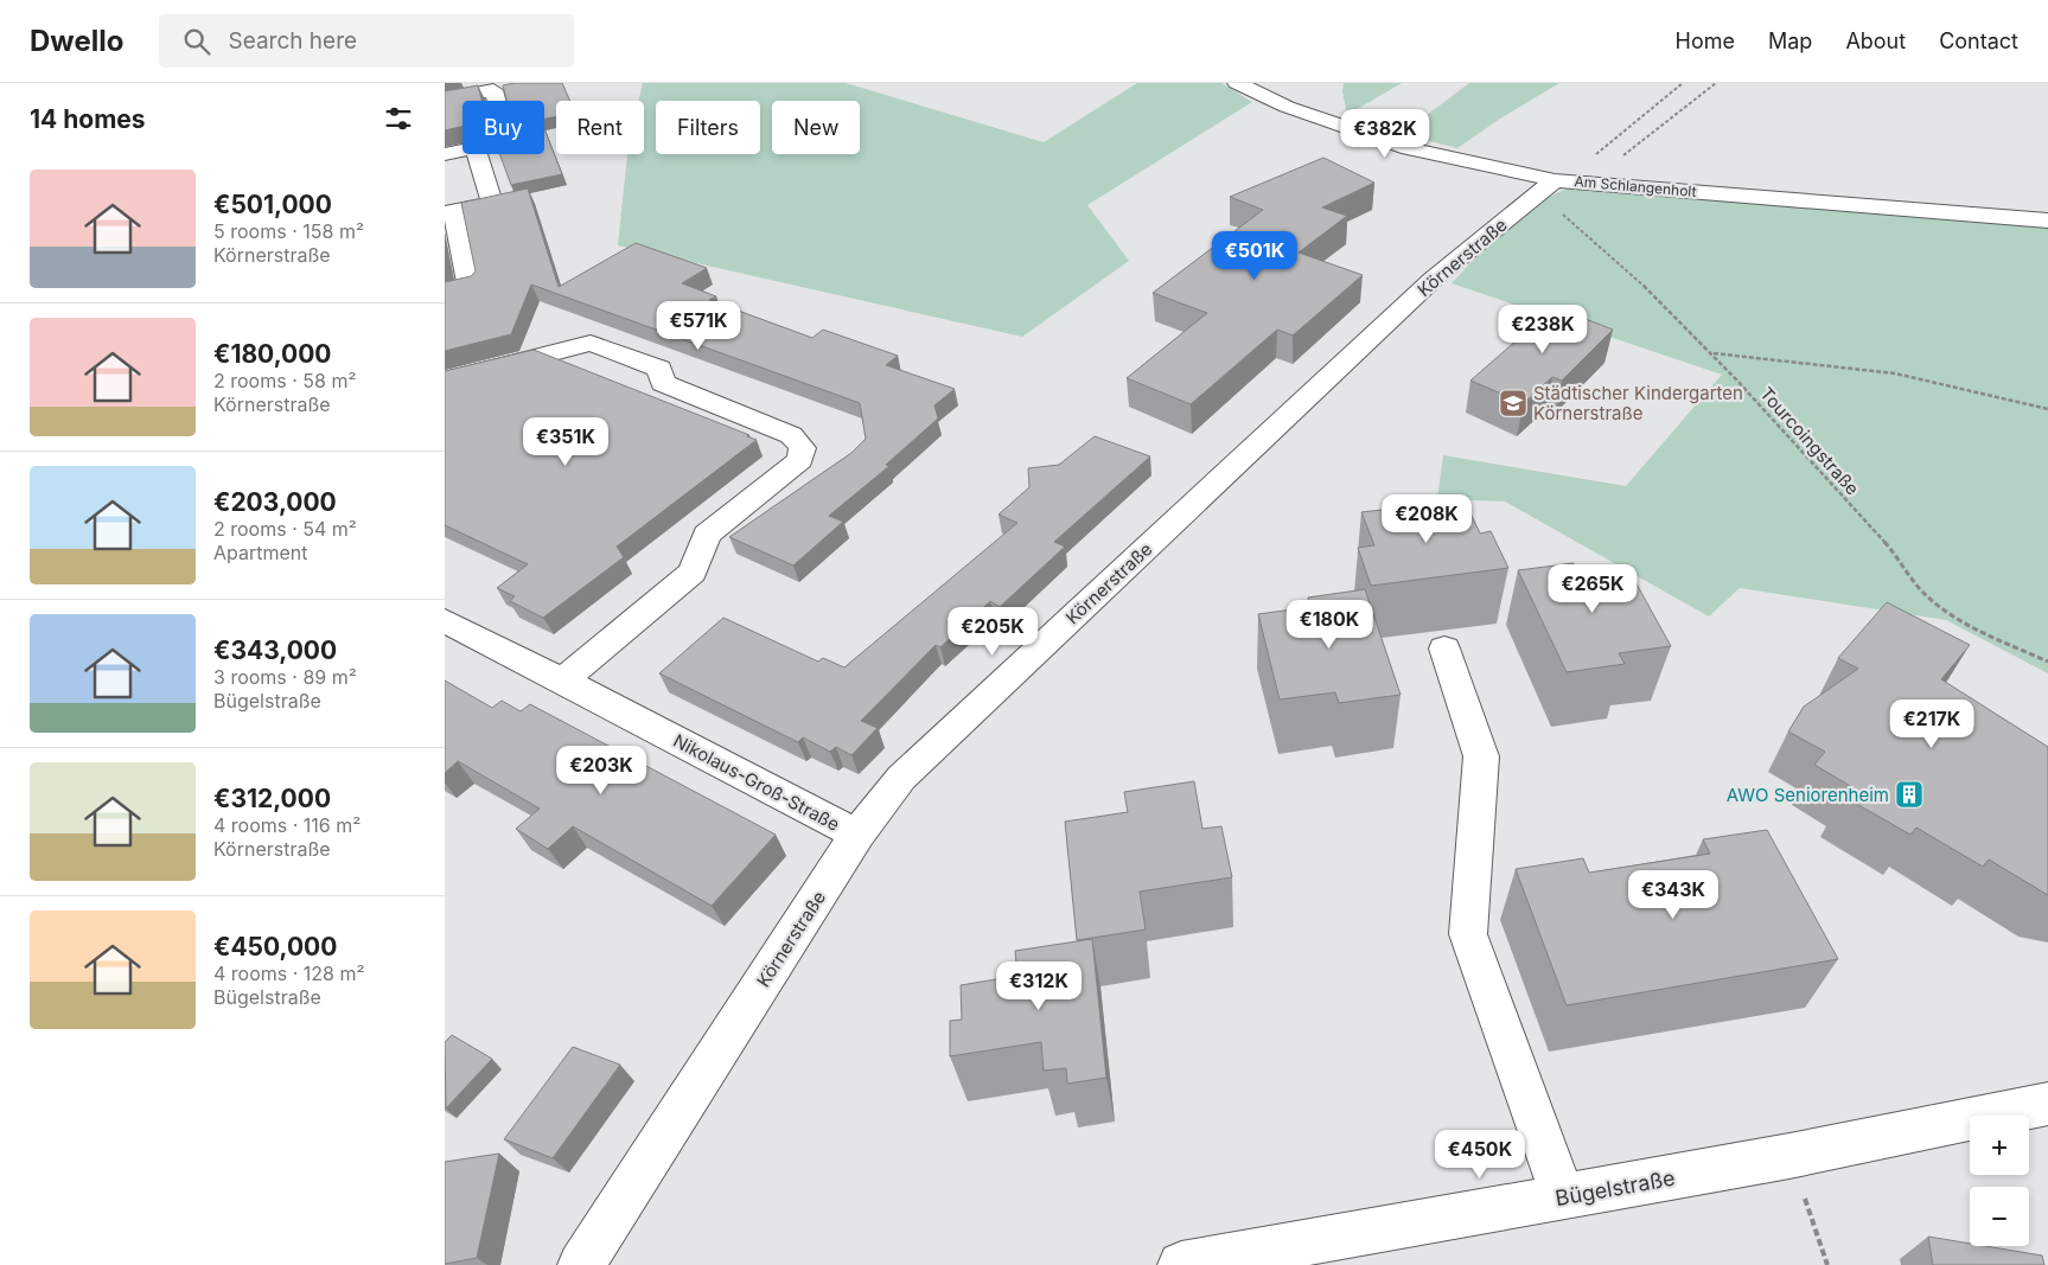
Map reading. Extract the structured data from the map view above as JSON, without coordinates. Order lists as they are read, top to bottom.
{
  "streets": {
    "street": [
      "Am Schlangenholt",
      "Körnerstraße",
      "Nikolaus-Groß-Straße",
      "Bügelstraße"
    ],
    "path": ["Tourcoingstraße"]
  },
  "crossings": [
    ["Am Schlangenholt", "Körnerstraße"],
    ["Am Schlangenholt", "Tourcoingstraße"],
    ["Körnerstraße", "Tourcoingstraße"],
    ["Körnerstraße", "Nikolaus-Groß-Straße"]
  ],
  "places": {
    "school or university": ["Städtischer Kindergarten Körnerstraße"],
    "building": ["AWO Seniorenheim"]
  },
  "page": {
    "header": "Dwello",
    "search": "Search here",
    "nav": [
      "Home",
      "Map",
      "About",
      "Contact"
    ],
    "heading": "14 homes",
    "chip": [
      "Buy",
      "Rent",
      "Filters",
      "New"
    ],
    "price": [
      "€382K",
      "€501K",
      "€571K",
      "€238K",
      "€351K",
      "€208K",
      "€265K",
      "€180K",
      "€205K",
      "€217K",
      "€203K",
      "€343K",
      "€312K",
      "€450K"
    ],
    "list": [
      {
        "name": "€501,000",
        "note": "5 rooms · 158 m² · Körnerstraße"
      },
      {
        "name": "€180,000",
        "note": "2 rooms · 58 m² · Körnerstraße"
      },
      {
        "name": "€203,000",
        "note": "2 rooms · 54 m² · Apartment"
      },
      {
        "name": "€343,000",
        "note": "3 rooms · 89 m² · Bügelstraße"
      },
      {
        "name": "€312,000",
        "note": "4 rooms · 116 m² · Körnerstraße"
      },
      {
        "name": "€450,000",
        "note": "4 rooms · 128 m² · Bügelstraße"
      }
    ],
    "map_buttons": ["+", "−"]
  }
}
